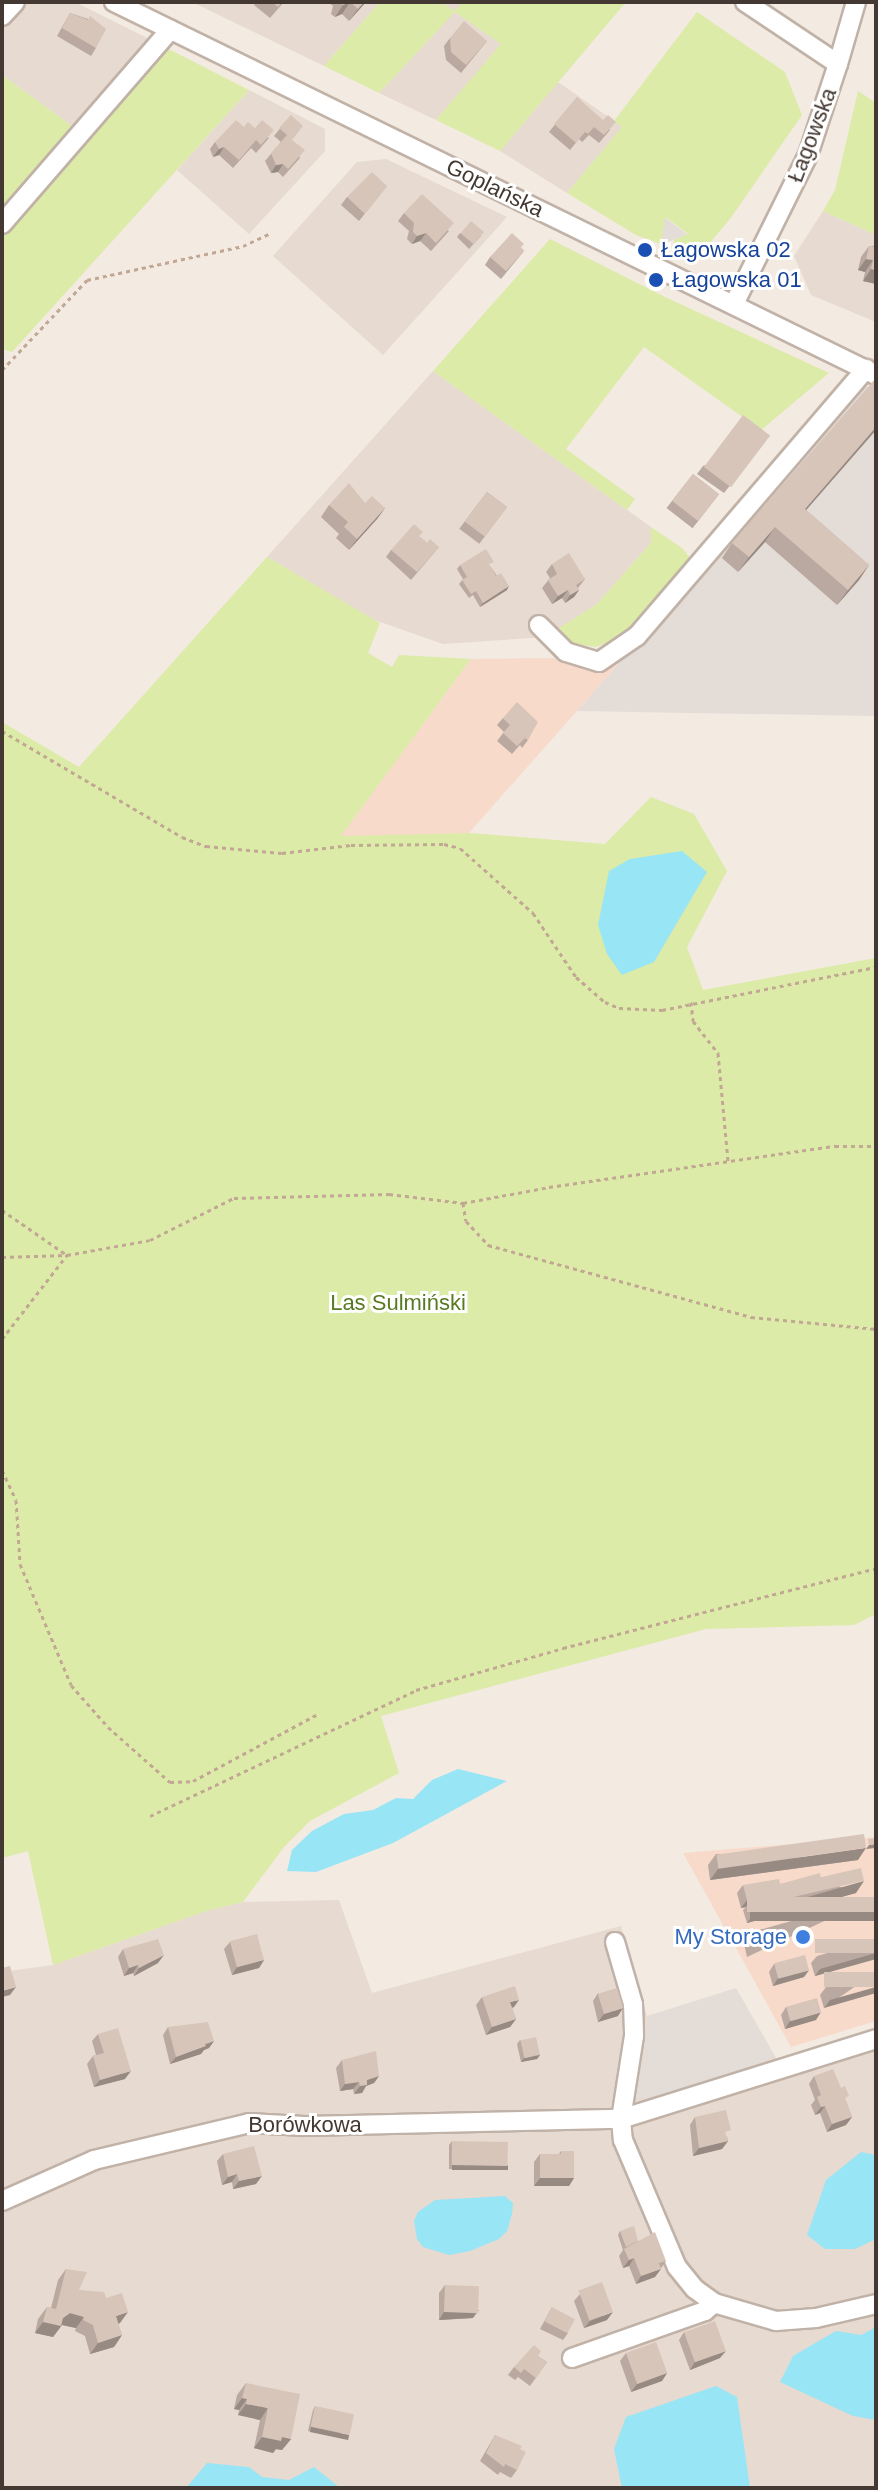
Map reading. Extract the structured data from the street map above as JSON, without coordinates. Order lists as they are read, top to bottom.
{
  "streets": {
    "street": ["Łagowska", "Goplańska", "Borówkowa"]
  },
  "crossings": [
    ["Łagowska", "Goplańska"]
  ],
  "parks": ["Las Sulmiński"],
  "places": ["Łagowska 02", "Łagowska 01", "My Storage"]
}
